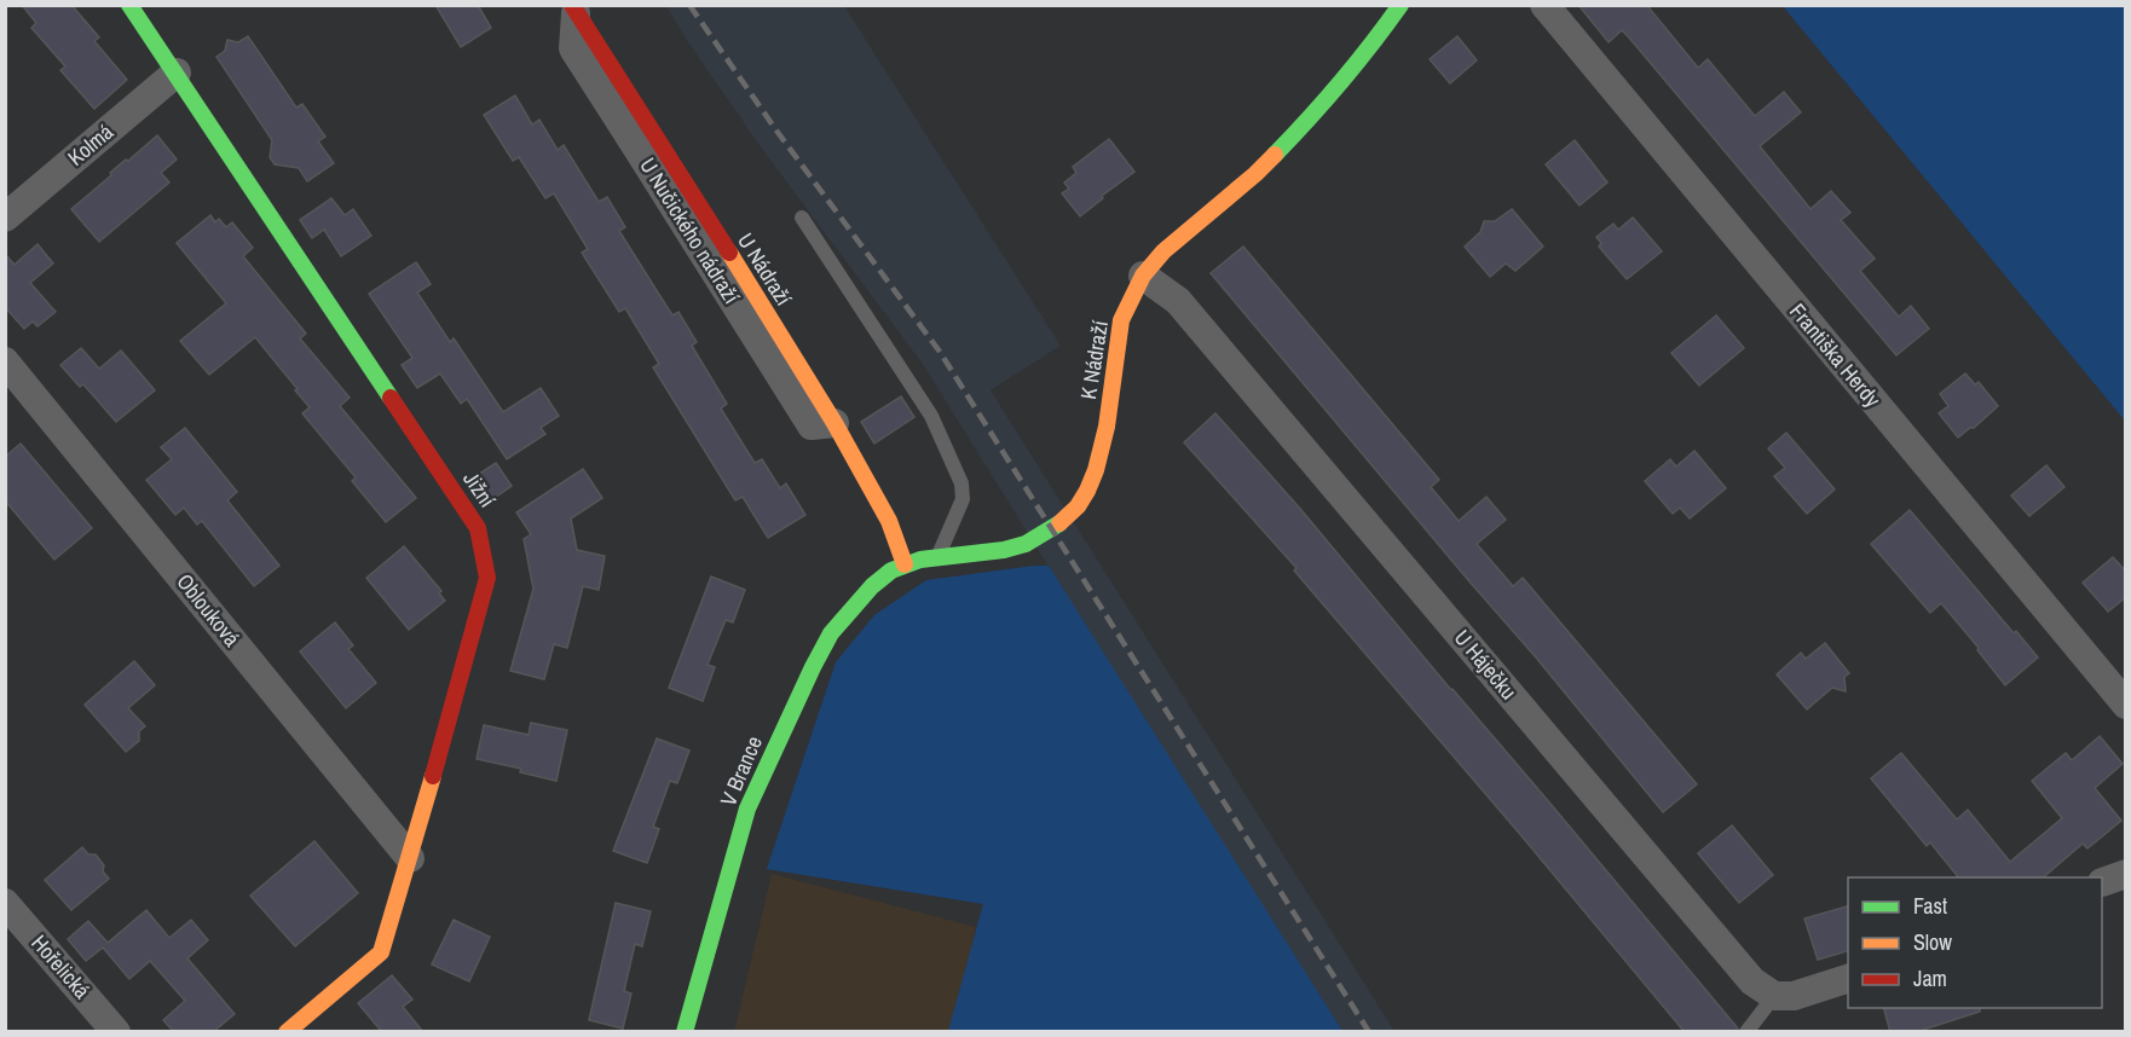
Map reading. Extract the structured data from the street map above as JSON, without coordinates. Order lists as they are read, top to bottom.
{
  "streets": {
    "street": [
      "Kolmá",
      "U Nučického nádraží",
      "Františka Herdy",
      "K Nádraží",
      "Jižní",
      "Oblouková",
      "U Háječku",
      "V Brance",
      "Hořelická"
    ]
  },
  "crossings": [
    ["Kolmá", "Jižní"],
    ["K Nádraží", "U Háječku"],
    ["K Nádraží", "V Brance"],
    ["Jižní", "Oblouková"]
  ],
  "legend": ["Fast", "Slow", "Jam"]
}
